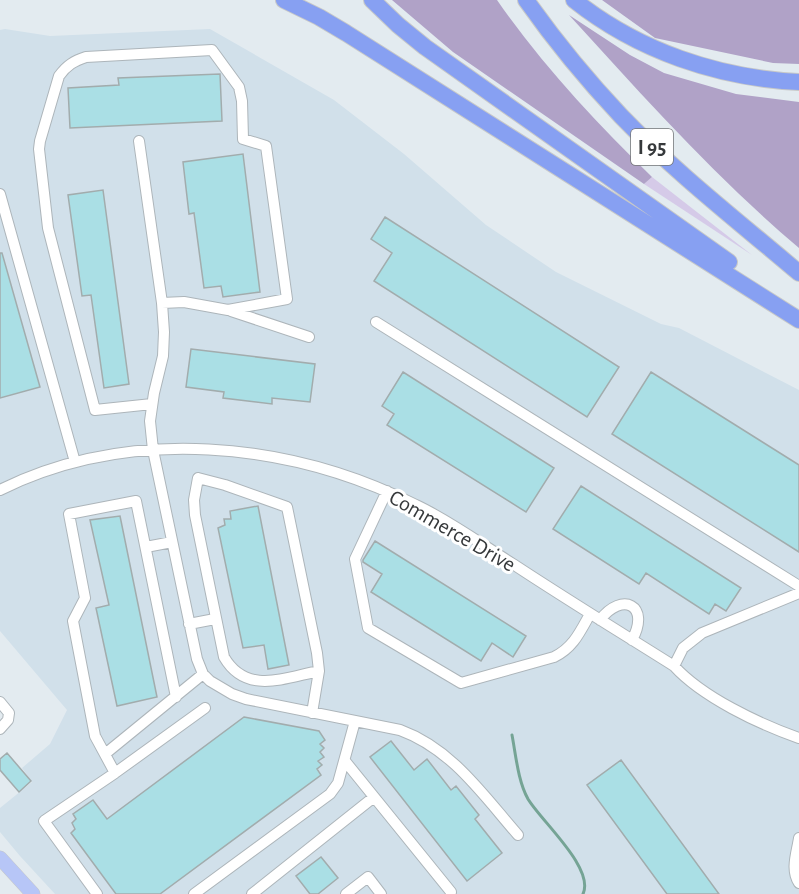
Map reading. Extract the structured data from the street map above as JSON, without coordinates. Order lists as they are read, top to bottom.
{
  "streets": {
    "highway": ["I 95"],
    "street": ["Commerce Drive"]
  }
}
